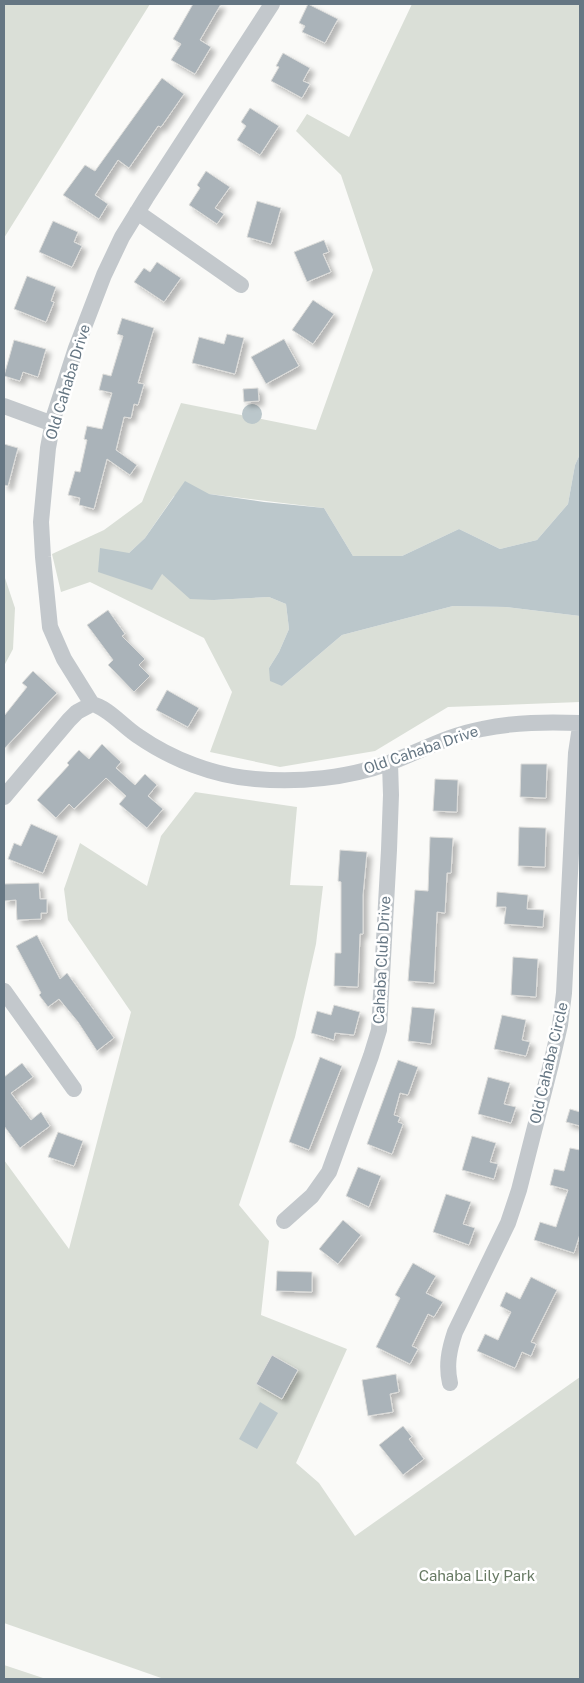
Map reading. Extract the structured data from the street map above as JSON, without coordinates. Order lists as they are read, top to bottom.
{
  "streets": {
    "street": ["Old Cahaba Drive", "Cahaba Club Drive", "Old Cahaba Circle"]
  },
  "crossings": [
    ["Old Cahaba Drive", "Cahaba Club Drive"],
    ["Old Cahaba Drive", "Old Cahaba Circle"]
  ],
  "parks": ["Cahaba Lily Park"]
}
